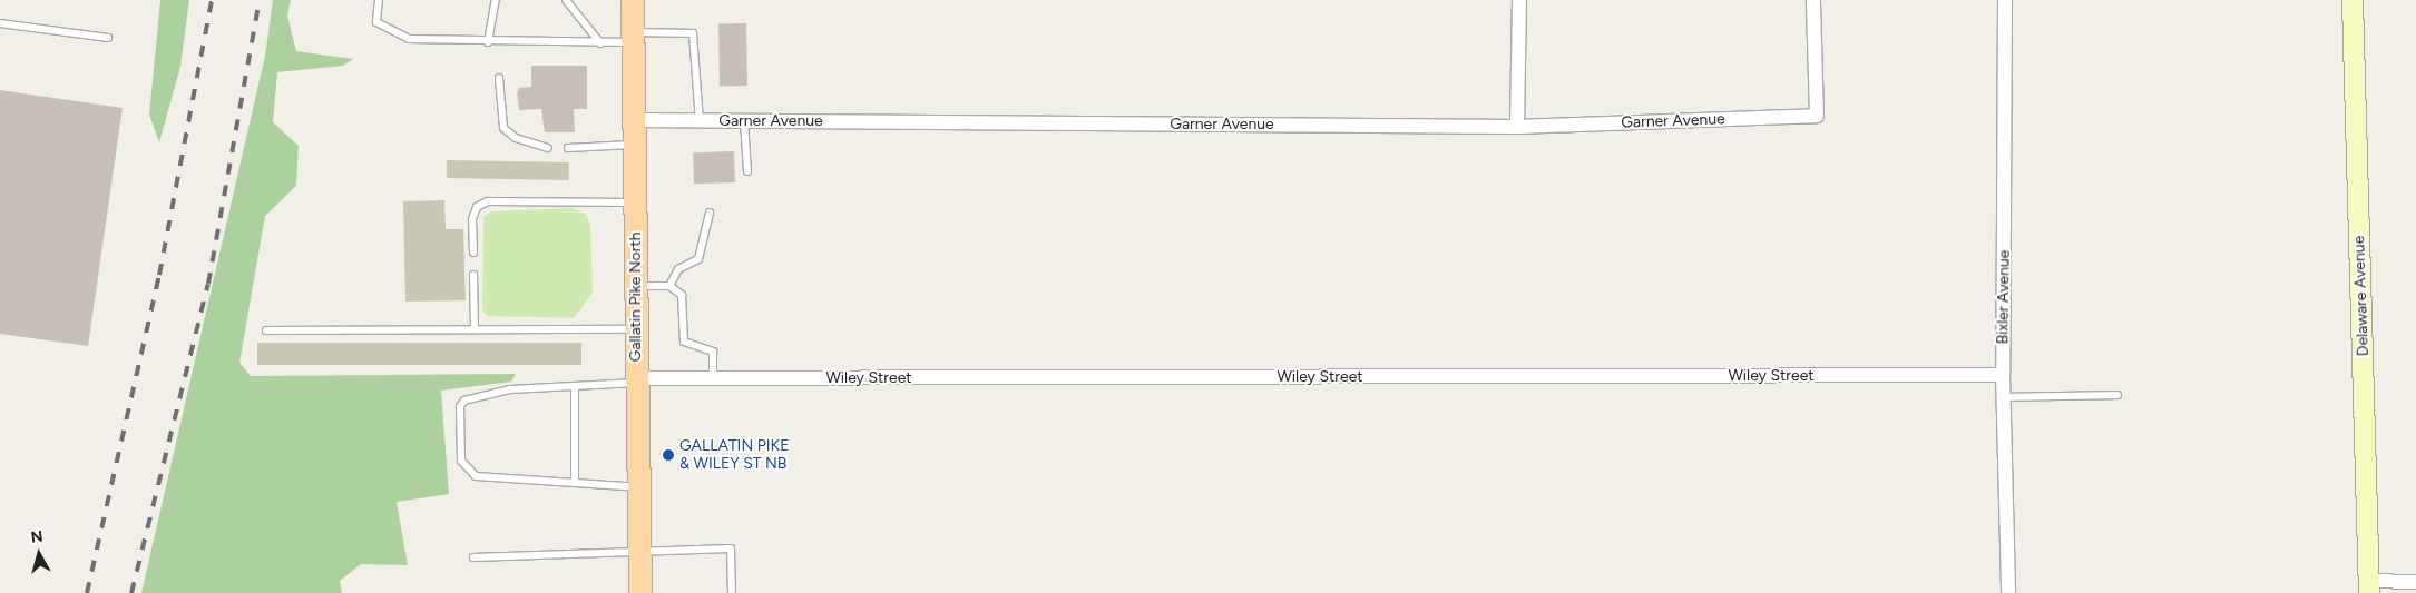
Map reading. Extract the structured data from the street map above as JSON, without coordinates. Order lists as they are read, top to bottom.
{
  "streets": {
    "main road": ["Gallatin Pike North"],
    "street": [
      "Garner Avenue",
      "Delaware Avenue",
      "Bixler Avenue",
      "Wiley Street"
    ]
  },
  "crossings": [
    ["Garner Avenue", "Gallatin Pike North"],
    ["Gallatin Pike North", "Wiley Street"],
    ["Bixler Avenue", "Wiley Street"]
  ],
  "places": ["GALLATIN PIKE & WILEY ST NB"],
  "north": "top"
}
